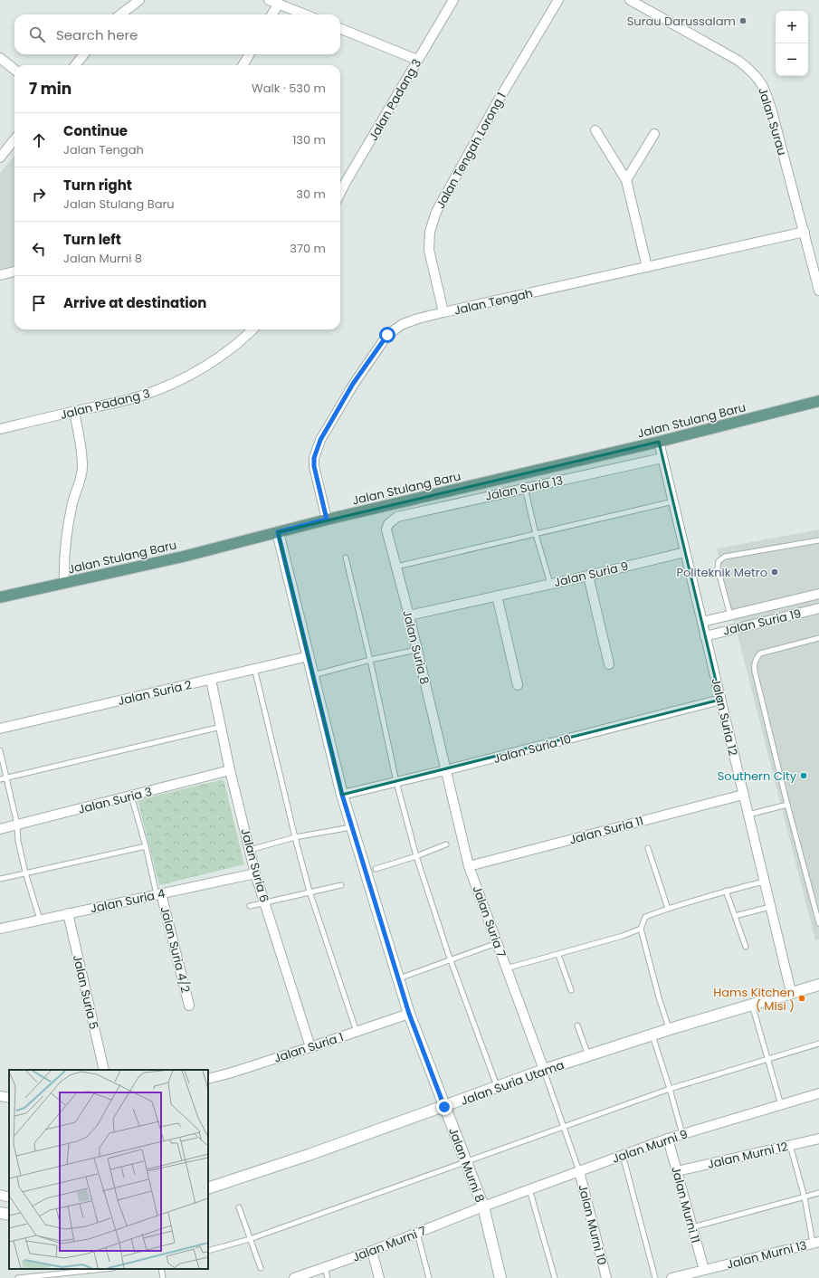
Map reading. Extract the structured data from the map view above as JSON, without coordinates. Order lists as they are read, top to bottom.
{
  "streets": {
    "main road": ["Jalan Stulang Baru"],
    "street": [
      "Jalan Padang 3",
      "Jalan Surau",
      "Jalan Tengah Lorong 1",
      "Jalan Tengah",
      "Jalan Suria 13",
      "Jalan Suria 9",
      "Jalan Suria 19",
      "Jalan Suria 8",
      "Jalan Suria 2",
      "Jalan Suria 12",
      "Jalan Suria 10",
      "Jalan Suria 3",
      "Jalan Suria 11",
      "Jalan Suria 6",
      "Jalan Suria 4",
      "Jalan Suria 7",
      "Jalan Suria 4/2",
      "Jalan Suria 5",
      "Jalan Suria 1",
      "Jalan Suria Utama",
      "Jalan Murni 9",
      "Jalan Murni 12",
      "Jalan Murni 8",
      "Jalan Murni 11",
      "Jalan Murni 10",
      "Jalan Murni 7",
      "Jalan Murni 13"
    ]
  },
  "crossings": [
    ["Jalan Surau", "Jalan Tengah"],
    ["Jalan Tengah Lorong 1", "Jalan Tengah"],
    ["Jalan Tengah", "Jalan Stulang Baru"],
    ["Jalan Stulang Baru", "Jalan Suria 12"],
    ["Jalan Stulang Baru", "Jalan Murni 8"],
    ["Jalan Suria 13", "Jalan Suria 8"],
    ["Jalan Suria 13", "Jalan Suria 12"],
    ["Jalan Suria 9", "Jalan Suria 8"],
    ["Jalan Suria 9", "Jalan Suria 12"],
    ["Jalan Suria 19", "Jalan Suria 12"],
    ["Jalan Suria 8", "Jalan Suria 10"],
    ["Jalan Suria 8", "Jalan Suria 7"],
    ["Jalan Suria 2", "Jalan Suria 6"],
    ["Jalan Suria 2", "Jalan Murni 8"],
    ["Jalan Suria 12", "Jalan Suria 10"],
    ["Jalan Suria 12", "Jalan Suria 11"],
    ["Jalan Suria 12", "Jalan Suria Utama"],
    ["Jalan Suria 10", "Jalan Suria 7"],
    ["Jalan Suria 10", "Jalan Murni 8"],
    ["Jalan Suria 3", "Jalan Suria 6"],
    ["Jalan Suria 11", "Jalan Suria 7"],
    ["Jalan Suria 6", "Jalan Suria 4"],
    ["Jalan Suria 6", "Jalan Suria 1"],
    ["Jalan Suria 4", "Jalan Suria 4/2"],
    ["Jalan Suria 4", "Jalan Suria 5"],
    ["Jalan Suria 7", "Jalan Suria Utama"],
    ["Jalan Suria 1", "Jalan Murni 8"],
    ["Jalan Suria Utama", "Jalan Murni 8"],
    ["Jalan Murni 9", "Jalan Murni 8"],
    ["Jalan Murni 9", "Jalan Murni 11"],
    ["Jalan Murni 9", "Jalan Murni 10"],
    ["Jalan Murni 9", "Jalan Murni 7"],
    ["Jalan Murni 12", "Jalan Murni 11"],
    ["Jalan Murni 8", "Jalan Murni 7"],
    ["Jalan Murni 11", "Jalan Murni 13"]
  ],
  "places": [
    "Surau Darussalam",
    "Politeknik Metro",
    "Southern City",
    "Hams Kitchen ( Misi )"
  ],
  "page": {
    "map_buttons": ["+", "−"],
    "search": "Search here",
    "heading": ["7 min", "Walk · 530 m"],
    "list": [
      ["Continue", "Jalan Tengah", "130 m"],
      ["Turn right", "Jalan Stulang Baru", "30 m"],
      ["Turn left", "Jalan Murni 8", "370 m"],
      "Arrive at destination"
    ]
  }
}
